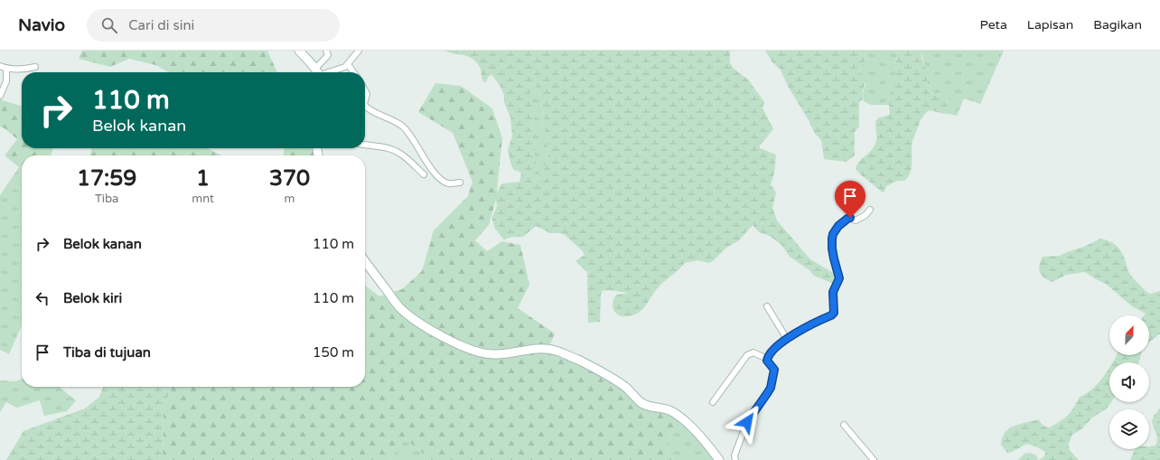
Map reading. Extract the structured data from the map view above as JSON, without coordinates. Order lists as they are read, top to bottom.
{
  "north": "top right",
  "page": {
    "header": "Navio",
    "search": "Cari di sini",
    "nav": ["Peta", "Lapisan", "Bagikan"],
    "turn": ["110 m", "Belok kanan"],
    "eta": [
      "17:59",
      "Tiba",
      "1",
      "mnt",
      "370",
      "m"
    ],
    "list": [
      {
        "name": "Belok kanan",
        "value": "110 m"
      },
      {
        "name": "Belok kiri",
        "value": "110 m"
      },
      {
        "name": "Tiba di tujuan",
        "value": "150 m"
      }
    ]
  }
}
